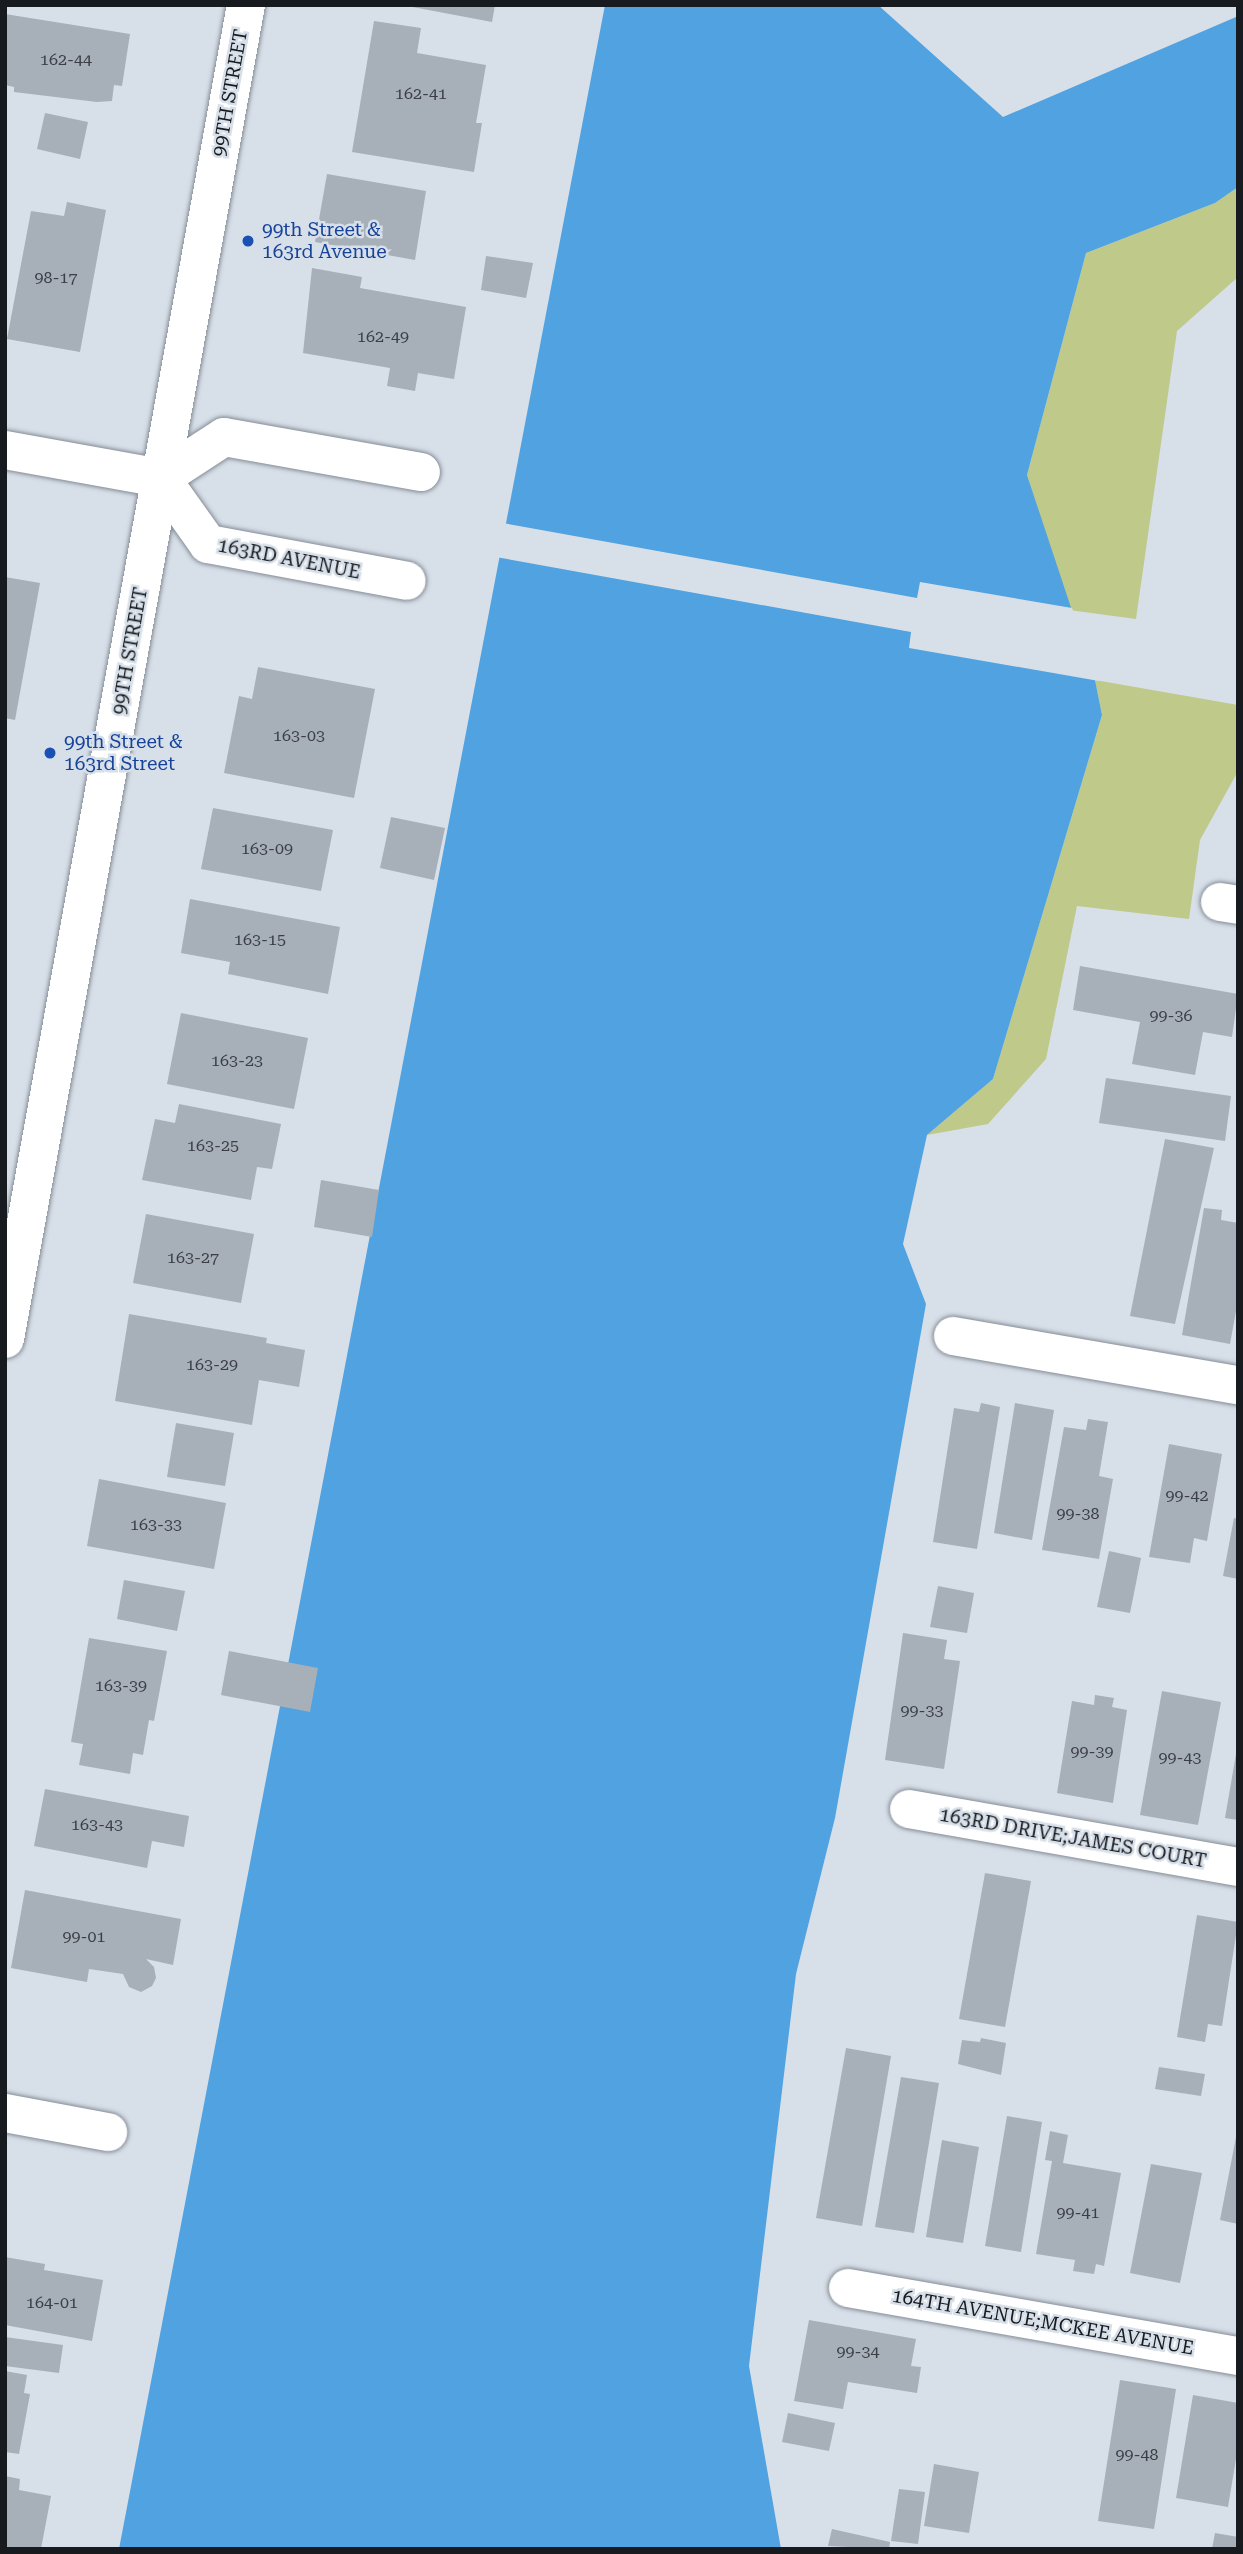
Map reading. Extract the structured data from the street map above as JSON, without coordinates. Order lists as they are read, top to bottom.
{
  "streets": {
    "street": [
      "99TH STREET",
      "163RD AVENUE",
      "163RD DRIVE;JAMES COURT",
      "164TH AVENUE;MCKEE AVENUE"
    ]
  },
  "crossings": [
    ["99TH STREET", "163RD AVENUE"]
  ],
  "places": ["99th Street & 163rd Avenue", "99th Street & 163rd Street"],
  "house_numbers": [
    "162-44",
    "162-41",
    "98-17",
    "162-49",
    "163-03",
    "163-09",
    "163-15",
    "99-36",
    "163-23",
    "163-25",
    "163-27",
    "163-29",
    "99-42",
    "99-38",
    "163-33",
    "163-39",
    "99-33",
    "99-39",
    "99-43",
    "163-43",
    "99-01",
    "99-41",
    "164-01",
    "99-34",
    "99-48"
  ]
}
